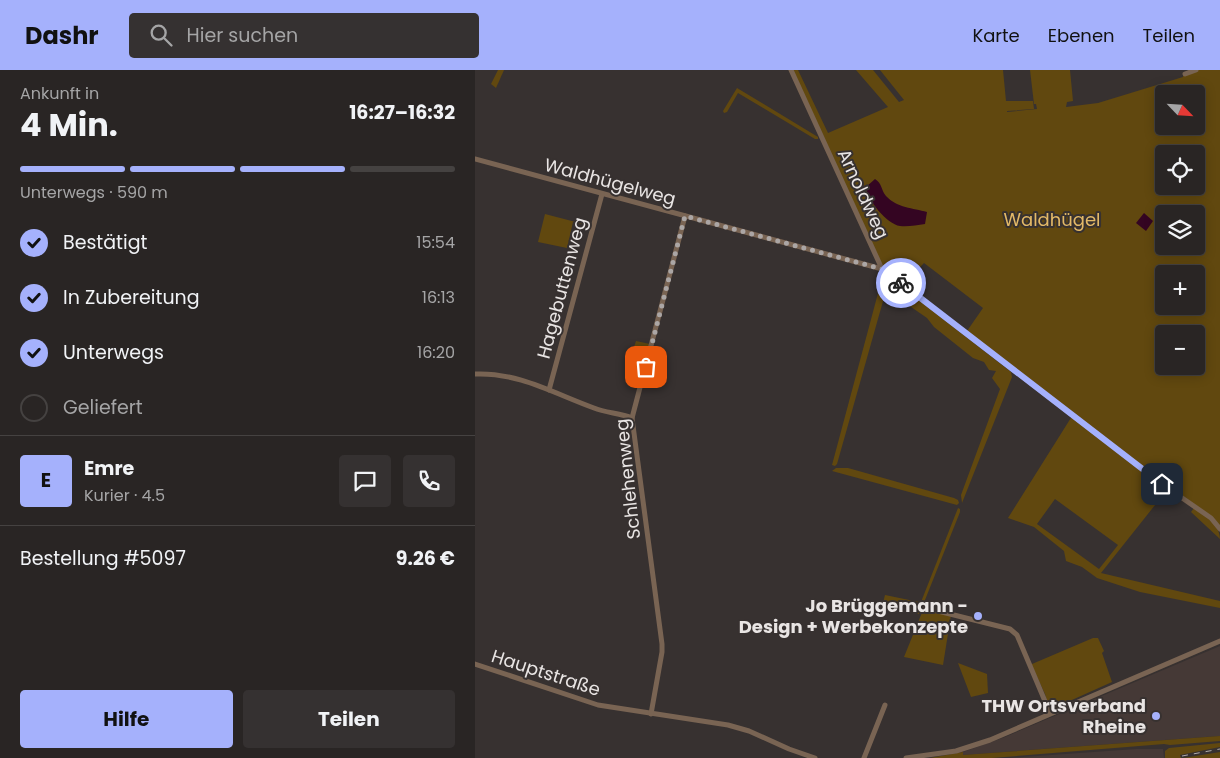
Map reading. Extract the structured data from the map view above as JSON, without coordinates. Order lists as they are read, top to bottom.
{
  "streets": {
    "street": [
      "Waldhügelweg",
      "Arnoldweg",
      "Hagebuttenweg",
      "Schlehenweg",
      "Hauptstraße"
    ]
  },
  "crossings": [
    ["Waldhügelweg", "Arnoldweg"],
    ["Waldhügelweg", "Hagebuttenweg"],
    ["Waldhügelweg", "Schlehenweg"],
    ["Schlehenweg", "Hauptstraße"]
  ],
  "parks": ["Waldhügel"],
  "places": ["Jo Brüggemann - Design + Werbekonzepte", "THW Ortsverband Rheine"],
  "north": "bottom right",
  "page": {
    "header": "Dashr",
    "search": "Hier suchen",
    "nav": ["Karte", "Ebenen", "Teilen"],
    "heading": ["4 Min.", "Ankunft in", "16:27–16:32"],
    "panel": [
      "Emre",
      "Kurier · 4.5",
      "Bestellung #5097",
      "9.26 €"
    ],
    "map_buttons": ["+", "−"],
    "bar": "Unterwegs · 590 m",
    "list": [
      ["Bestätigt", "15:54"],
      ["In Zubereitung", "16:13"],
      ["Unterwegs", "16:20"],
      "Geliefert"
    ],
    "round": "E",
    "buttons": ["Hilfe", "Teilen"]
  }
}
